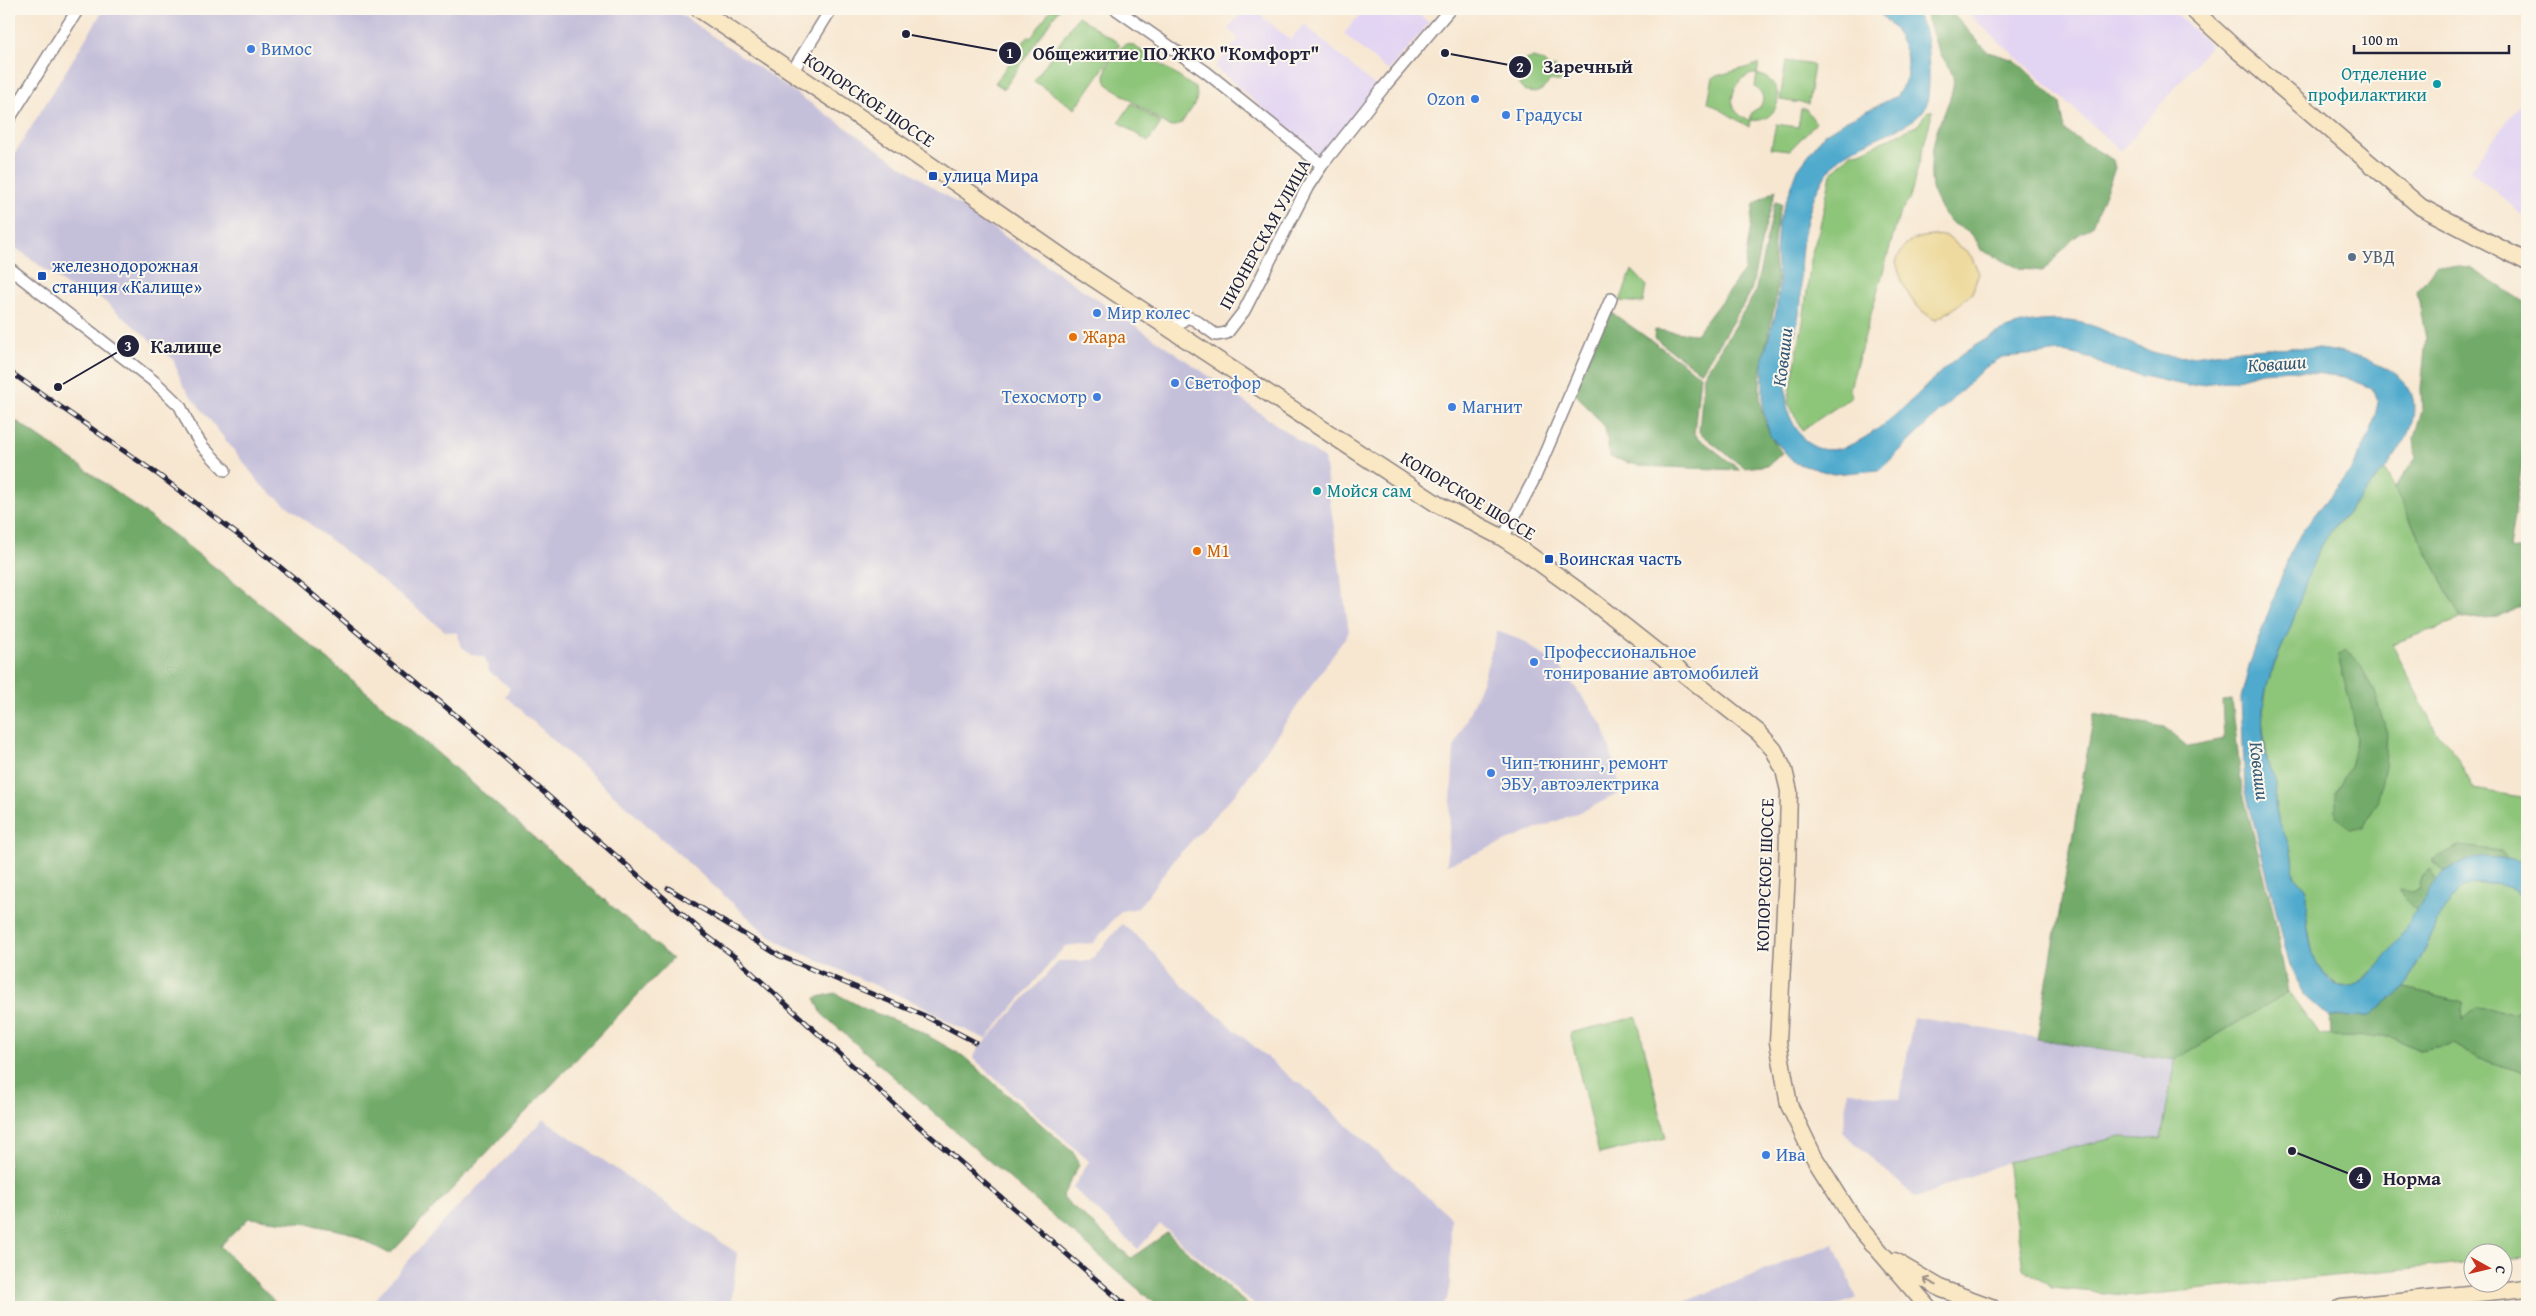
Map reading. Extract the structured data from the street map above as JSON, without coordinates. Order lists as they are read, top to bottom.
{
  "streets": {
    "main road": ["КОПОРСКОЕ ШОССЕ"],
    "street": ["ПИОНЕРСКАЯ УЛИЦА"]
  },
  "crossings": [
    ["КОПОРСКОЕ ШОССЕ", "ПИОНЕРСКАЯ УЛИЦА"]
  ],
  "water": ["Коваши"],
  "places": {
    "other": [
      "Общежитие ПО ЖКО \"Комфорт\"",
      "Вимос",
      "Заречный",
      "Отделение профилактики",
      "Ozon",
      "Градусы",
      "УВД",
      "Мир колес",
      "Жара",
      "Светофор",
      "Калище",
      "Техосмотр",
      "Магнит",
      "Мойся сам",
      "М1",
      "Профессиональное тонирование автомобилей",
      "Чип-тюнинг, ремонт ЭБУ, автоэлектрика",
      "Норма",
      "Ива"
    ],
    "transit": ["улица Мира", "железнодорожная станция «Калище»", "Воинская часть"]
  },
  "scale_bar": "100 m",
  "north": "right"
}
